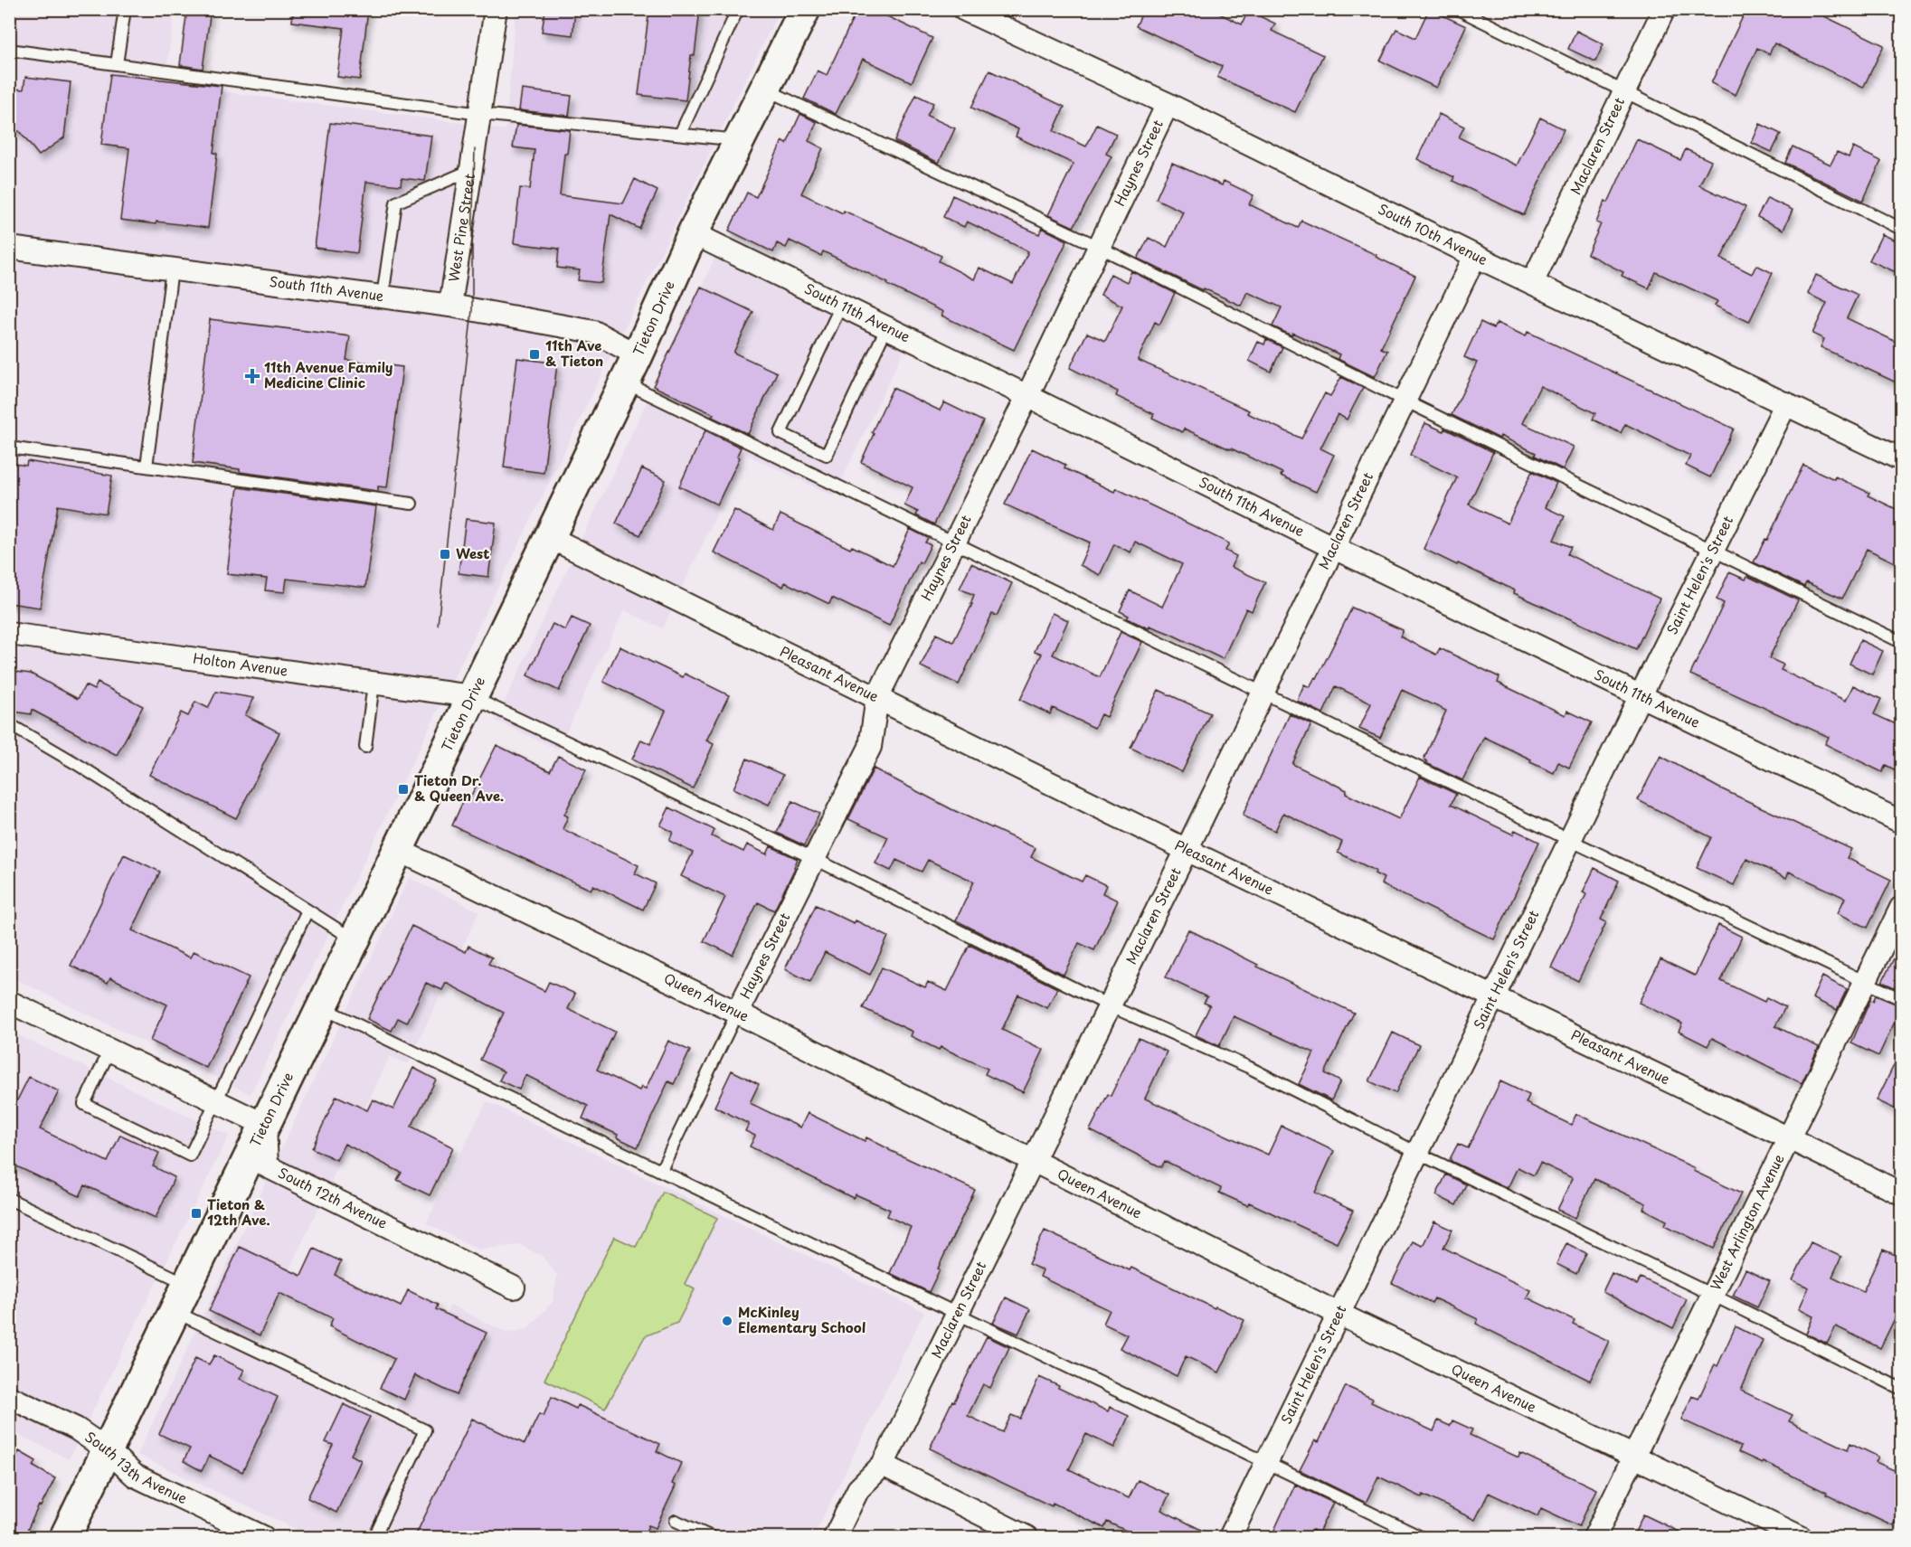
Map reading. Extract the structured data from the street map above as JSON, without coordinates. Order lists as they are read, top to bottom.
{
  "streets": {
    "main road": ["Tieton Drive"],
    "street": [
      "Maclaren Street",
      "Haynes Street",
      "West Pine Street",
      "South 10th Avenue",
      "South 11th Avenue",
      "Saint Helen's Street",
      "Holton Avenue",
      "Pleasant Avenue",
      "Queen Avenue",
      "South 12th Avenue",
      "West Arlington Avenue",
      "South 13th Avenue"
    ]
  },
  "crossings": [
    ["Maclaren Street", "South 10th Avenue"],
    ["Maclaren Street", "South 11th Avenue"],
    ["Maclaren Street", "Pleasant Avenue"],
    ["Maclaren Street", "Queen Avenue"],
    ["Haynes Street", "South 10th Avenue"],
    ["Haynes Street", "South 11th Avenue"],
    ["Haynes Street", "Pleasant Avenue"],
    ["Haynes Street", "Queen Avenue"],
    ["West Pine Street", "South 11th Avenue"],
    ["South 10th Avenue", "Saint Helen's Street"],
    ["South 11th Avenue", "Tieton Drive"],
    ["South 11th Avenue", "Saint Helen's Street"],
    ["Tieton Drive", "Holton Avenue"],
    ["Tieton Drive", "Pleasant Avenue"],
    ["Tieton Drive", "Queen Avenue"],
    ["Tieton Drive", "South 12th Avenue"],
    ["Tieton Drive", "South 13th Avenue"],
    ["Saint Helen's Street", "Pleasant Avenue"],
    ["Saint Helen's Street", "Queen Avenue"],
    ["Pleasant Avenue", "West Arlington Avenue"],
    ["Queen Avenue", "West Arlington Avenue"]
  ],
  "places": {
    "transit": [
      "11th Ave & Tieton",
      "West",
      "Tieton Dr. & Queen Ave.",
      "Tieton & 12th Ave."
    ],
    "health": ["11th Avenue Family Medicine Clinic"],
    "other": ["McKinley Elementary School"]
  }
}
